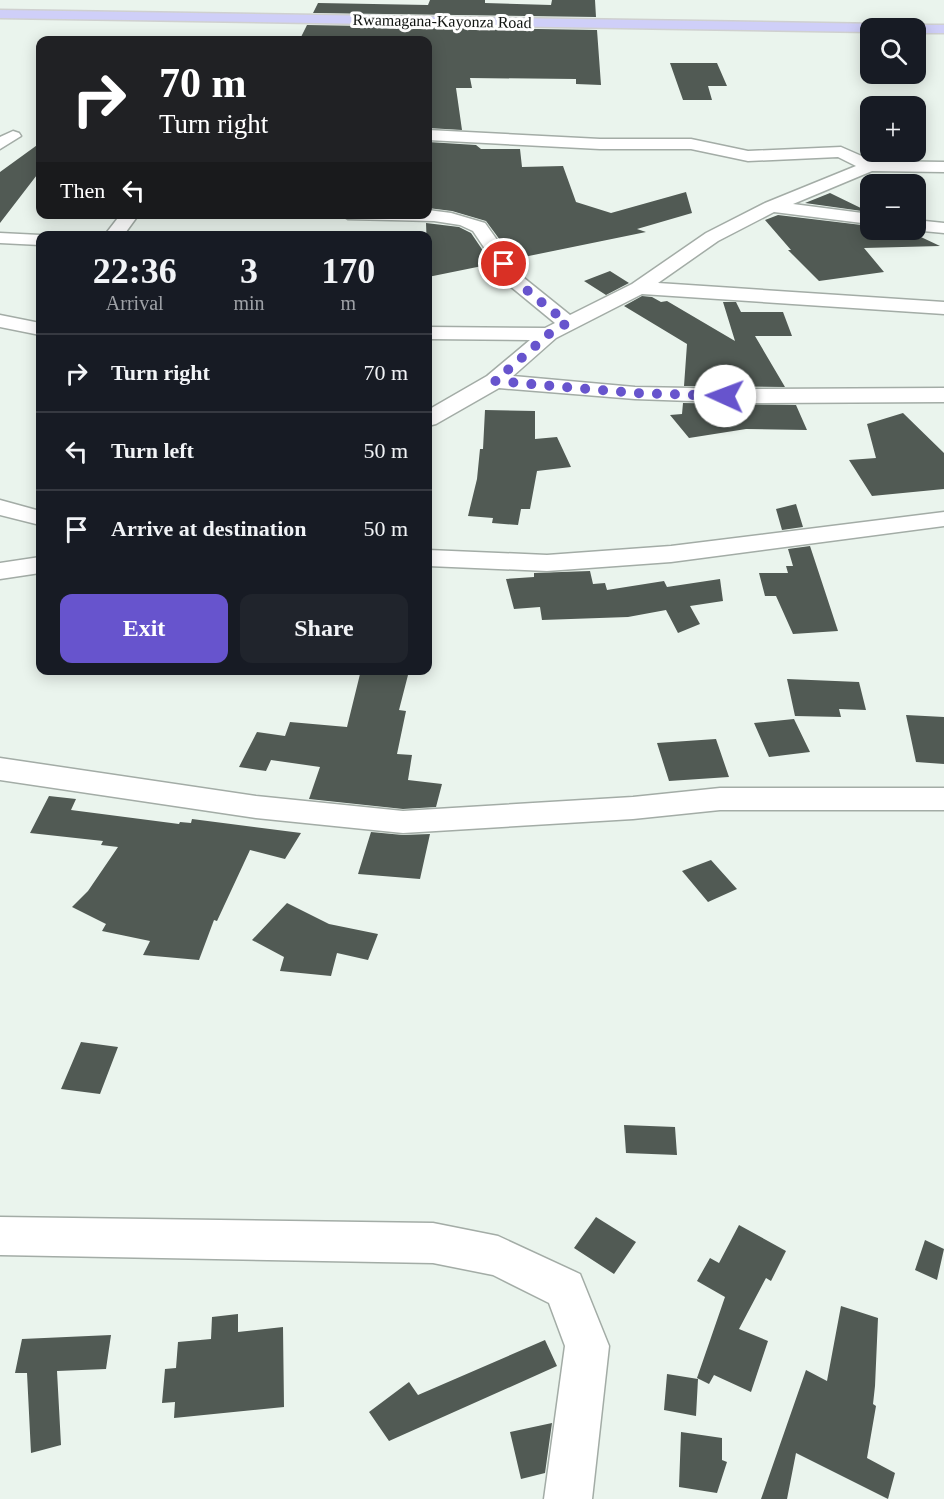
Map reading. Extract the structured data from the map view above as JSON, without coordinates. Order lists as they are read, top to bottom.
{
  "streets": {
    "highway": ["Rwamagana-Kayonza Road"]
  },
  "page": {
    "map_buttons": ["+", "−"],
    "turn": ["70 m", "Turn right"],
    "then": "Then",
    "eta": [
      "22:36",
      "Arrival",
      "3",
      "min",
      "170",
      "m"
    ],
    "list": [
      {
        "name": "Turn right",
        "value": "70 m"
      },
      {
        "name": "Turn left",
        "value": "50 m"
      },
      {
        "name": "Arrive at destination",
        "value": "50 m"
      }
    ],
    "buttons": ["Exit", "Share"]
  }
}
